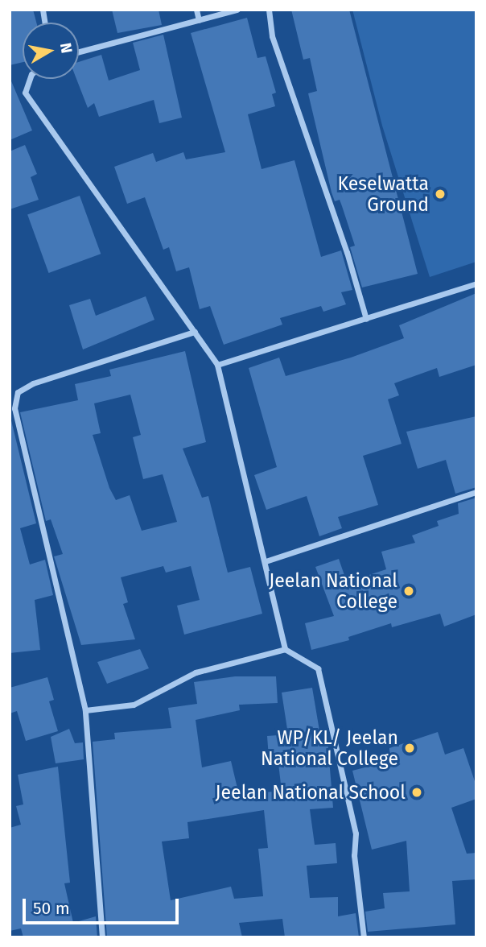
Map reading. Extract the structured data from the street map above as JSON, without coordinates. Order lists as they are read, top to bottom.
{
  "places": [
    "Keselwatta Ground",
    "Jeelan National College",
    "WP/KL/ Jeelan National College",
    "Jeelan National School"
  ],
  "scale_bar": "50 m",
  "north": "right"
}
